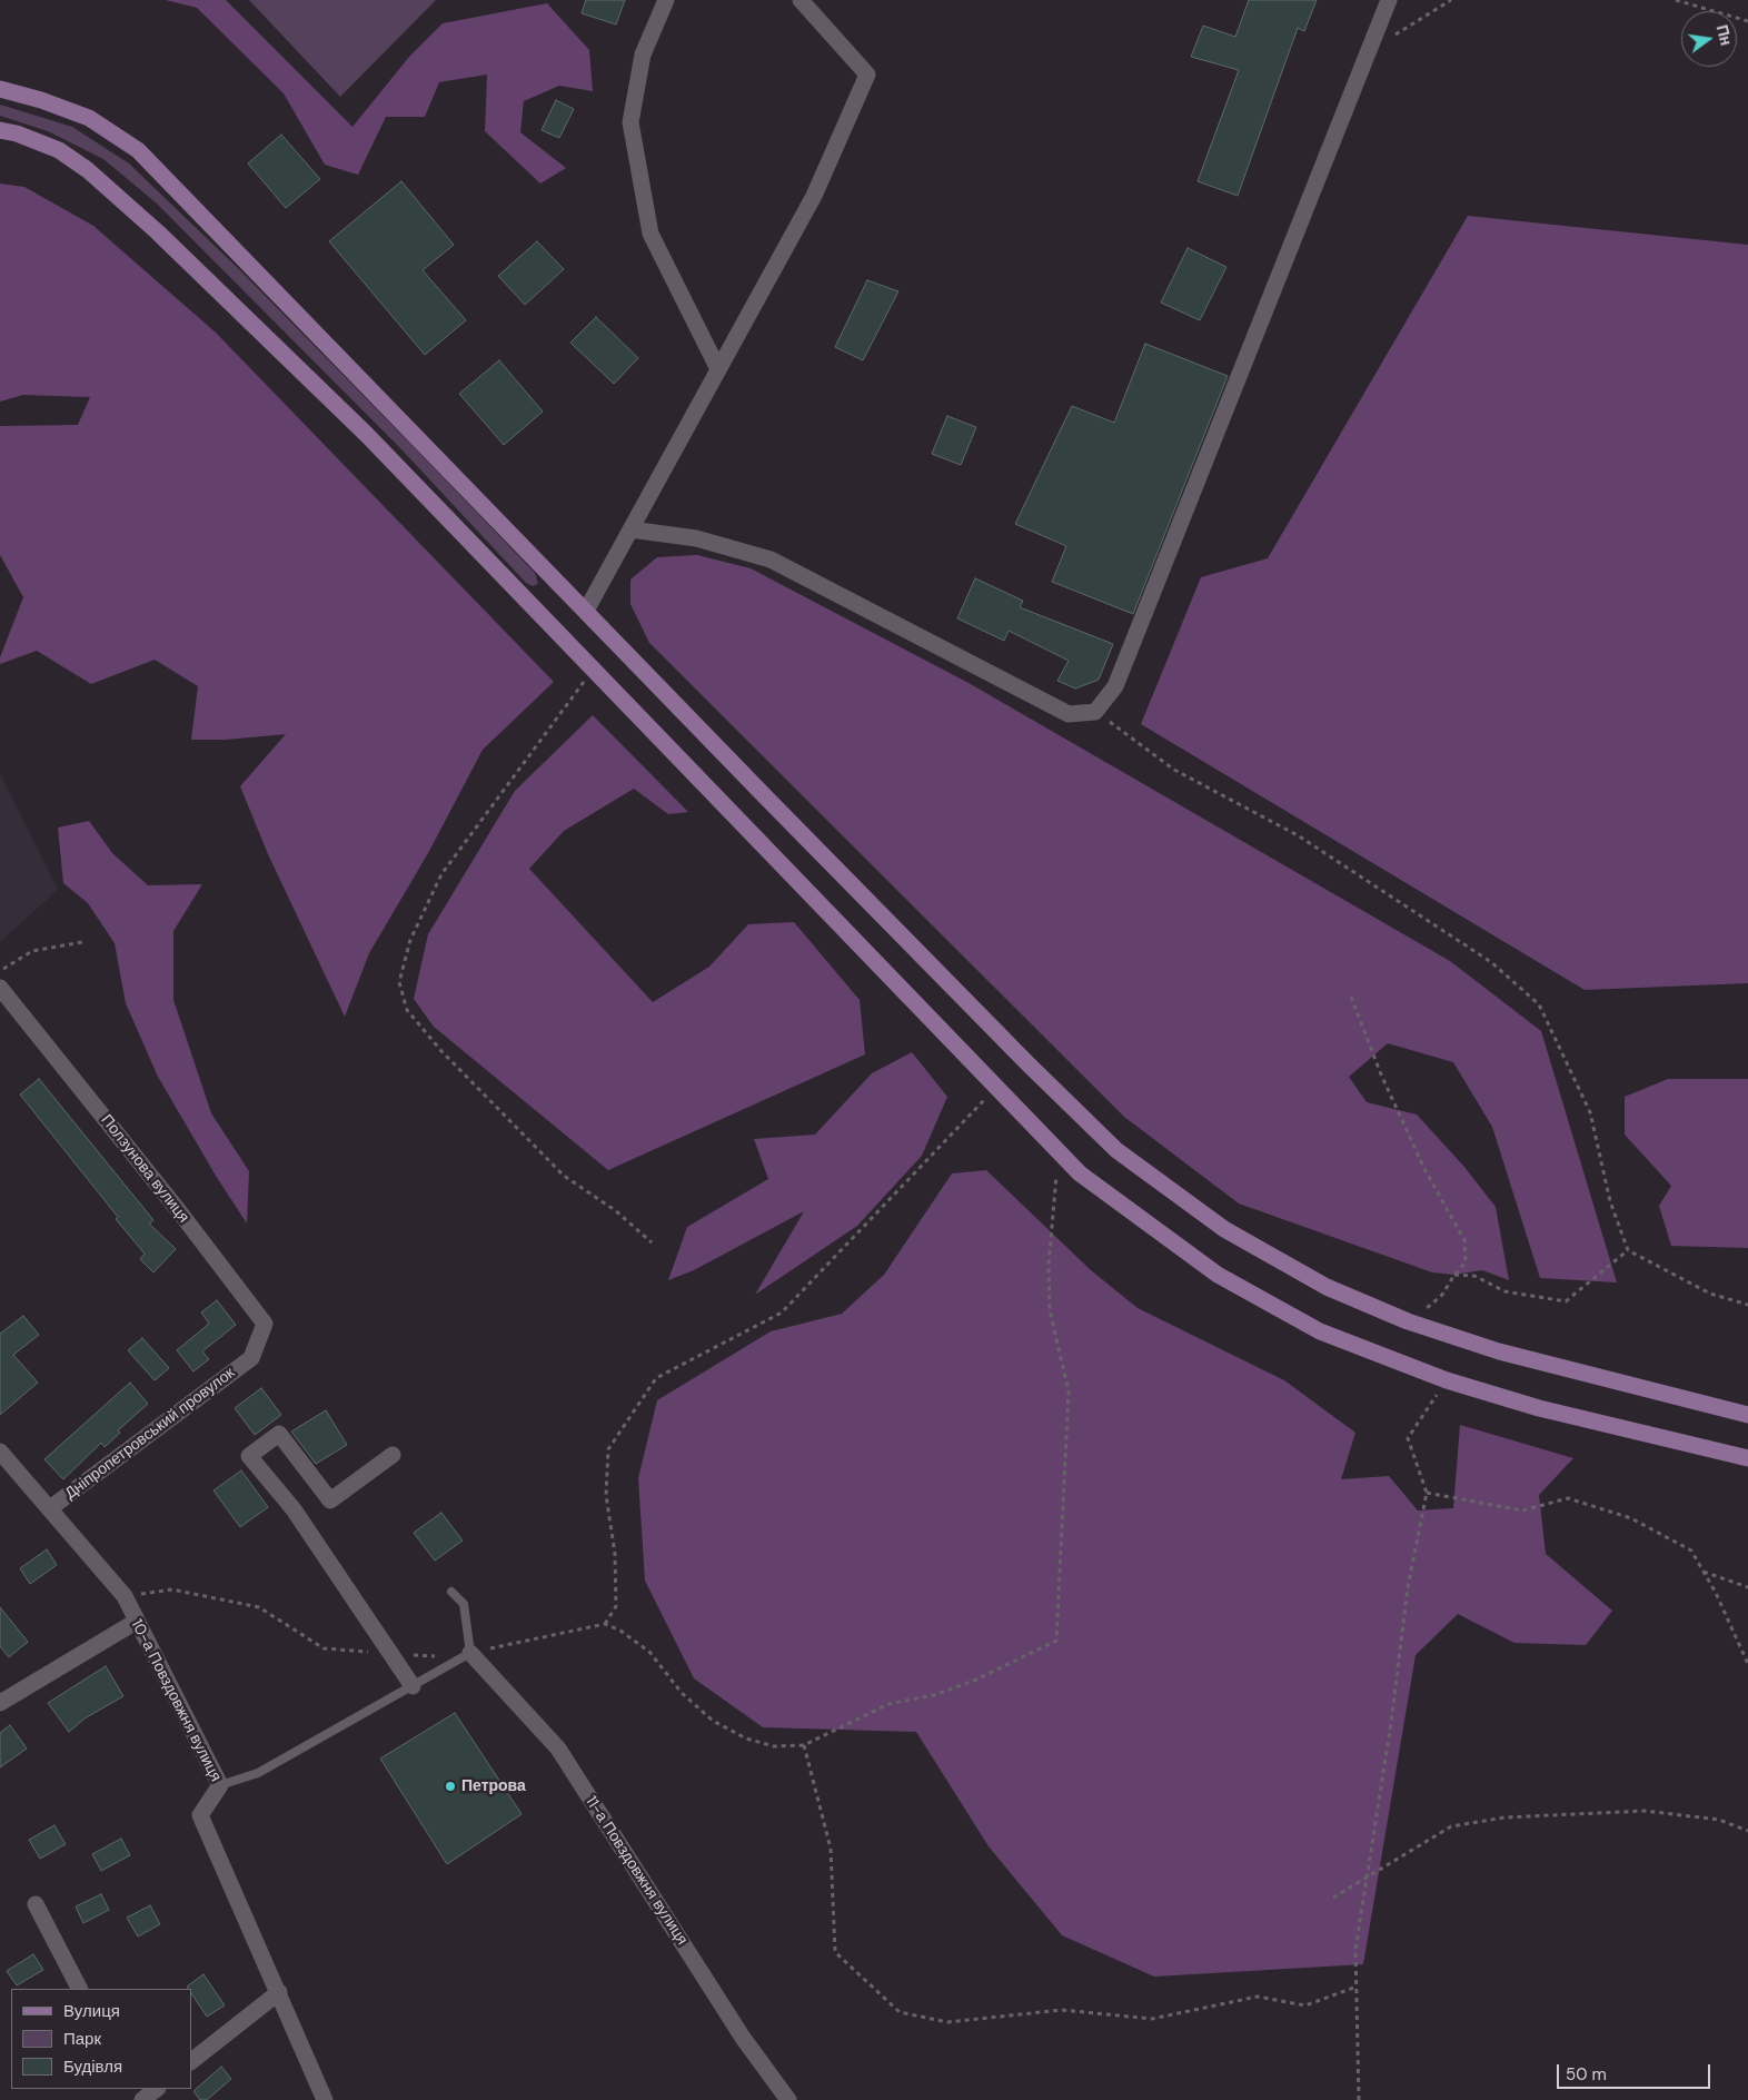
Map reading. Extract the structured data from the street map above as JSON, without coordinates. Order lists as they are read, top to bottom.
{
  "streets": {
    "street": [
      "Ползунова вулиця",
      "Дніпропетровський провулок",
      "10-а Повздовжня вулиця",
      "11-а Повздовжня вулиця"
    ]
  },
  "crossings": [
    ["Ползунова вулиця", "Дніпропетровський провулок"],
    ["Дніпропетровський провулок", "10-а Повздовжня вулиця"]
  ],
  "places": ["Петрова"],
  "legend": ["Вулиця", "Парк", "Будівля"],
  "scale_bar": "50 m",
  "north": "right"
}
